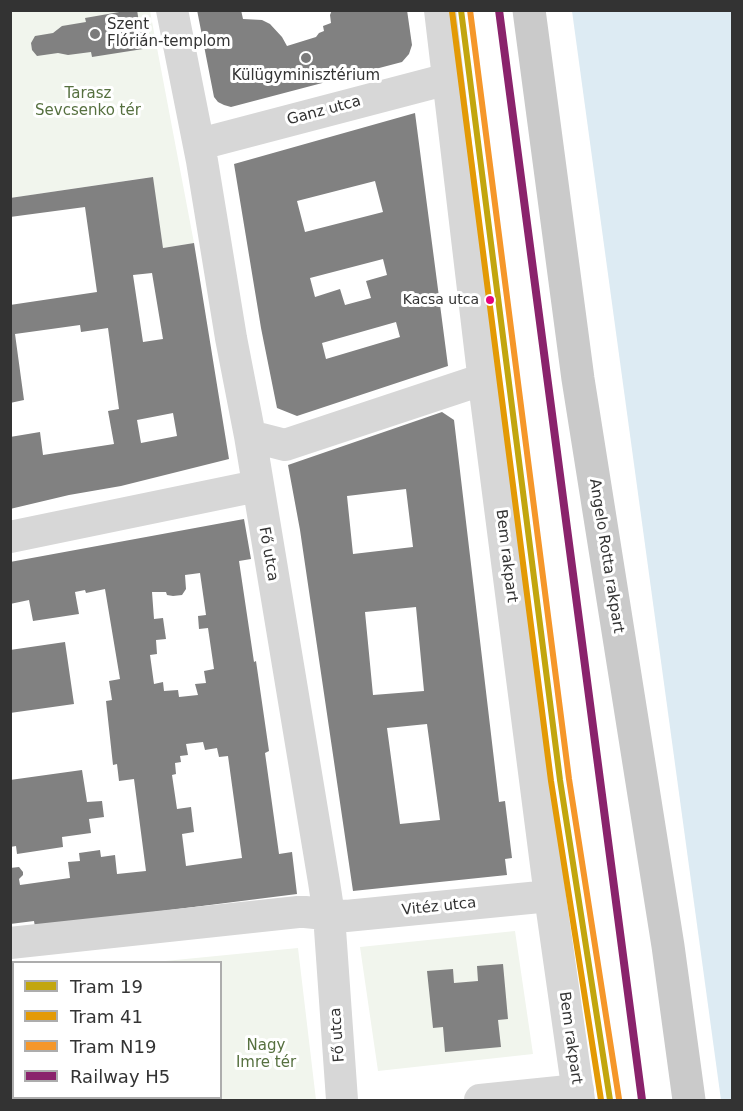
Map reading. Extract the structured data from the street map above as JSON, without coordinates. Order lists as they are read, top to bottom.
{
  "streets": {
    "main road": ["Angelo Rotta rakpart"],
    "street": [
      "Ganz utca",
      "Fő utca",
      "Bem rakpart",
      "Vitéz utca"
    ]
  },
  "crossings": [
    ["Ganz utca", "Fő utca"],
    ["Ganz utca", "Bem rakpart"],
    ["Fő utca", "Vitéz utca"],
    ["Bem rakpart", "Vitéz utca"]
  ],
  "parks": ["Tarasz Sevcsenko tér", "Nagy Imre tér"],
  "places": ["Szent Flórián-templom", "Külügyminisztérium", "Kacsa utca"],
  "lines": [
    "tram line 19",
    "tram line N19",
    "rail line H5",
    "tram line 41"
  ],
  "legend": [
    "Tram 19",
    "Tram 41",
    "Tram N19",
    "Railway H5"
  ]
}
